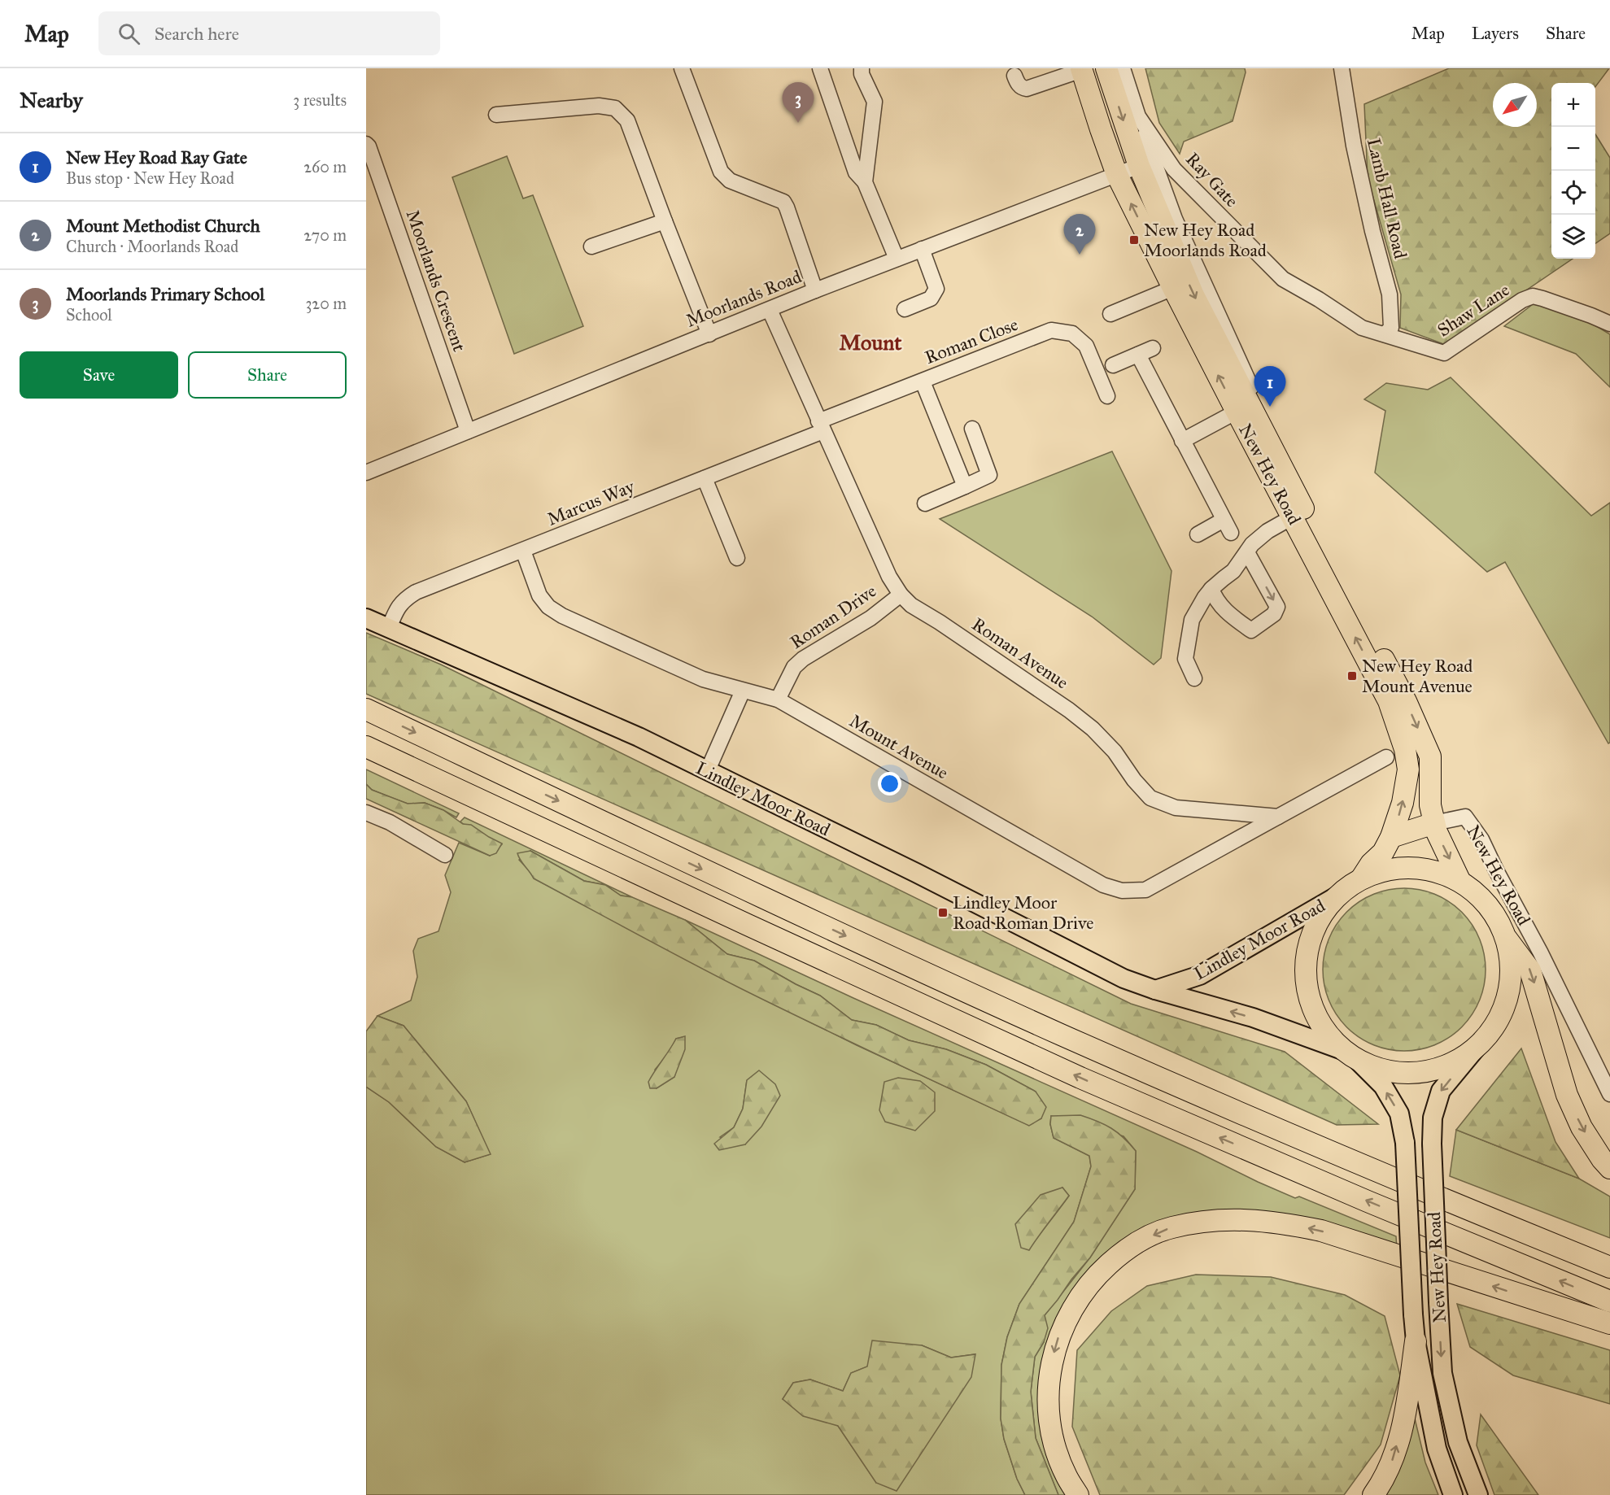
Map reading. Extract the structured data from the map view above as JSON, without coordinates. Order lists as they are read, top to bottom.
{
  "streets": {
    "highway": ["New Hey Road"],
    "main road": ["Lindley Moor Road"],
    "street": [
      "Ray Gate",
      "Lamb Hall Road",
      "Moorlands Crescent",
      "Moorlands Road",
      "Shaw Lane",
      "Roman Close",
      "Marcus Way",
      "Roman Drive",
      "Roman Avenue",
      "Mount Avenue"
    ]
  },
  "crossings": [
    ["Ray Gate", "Lamb Hall Road"],
    ["Ray Gate", "Shaw Lane"],
    ["Ray Gate", "New Hey Road"],
    ["Lamb Hall Road", "Shaw Lane"],
    ["Moorlands Crescent", "Moorlands Road"],
    ["Moorlands Road", "New Hey Road"],
    ["Moorlands Road", "Roman Avenue"],
    ["Roman Close", "Marcus Way"],
    ["Roman Close", "Roman Avenue"],
    ["New Hey Road", "Lindley Moor Road"],
    ["Marcus Way", "Roman Avenue"],
    ["Marcus Way", "Mount Avenue"],
    ["Marcus Way", "Lindley Moor Road"],
    ["Roman Drive", "Roman Avenue"],
    ["Roman Drive", "Mount Avenue"],
    ["Roman Avenue", "Mount Avenue"]
  ],
  "districts": ["Mount"],
  "places": {
    "transit": ["New Hey Road Moorlands Road", "New Hey Road Mount Avenue", "Lindley Moor Road Roman Drive"]
  },
  "north": "bottom left",
  "page": {
    "header": "Map",
    "search": "Search here",
    "nav": ["Map", "Layers", "Share"],
    "heading": ["Nearby", "3 results"],
    "pins": ["3", "2", "1"],
    "map_buttons": ["+", "−"],
    "list": [
      {
        "mark": "1",
        "name": "New Hey Road Ray Gate",
        "note": "Bus stop · New Hey Road",
        "value": "260 m"
      },
      {
        "mark": "2",
        "name": "Mount Methodist Church",
        "note": "Church · Moorlands Road",
        "value": "270 m"
      },
      {
        "mark": "3",
        "name": "Moorlands Primary School",
        "note": "School",
        "value": "320 m"
      }
    ],
    "buttons": ["Save", "Share"]
  }
}
